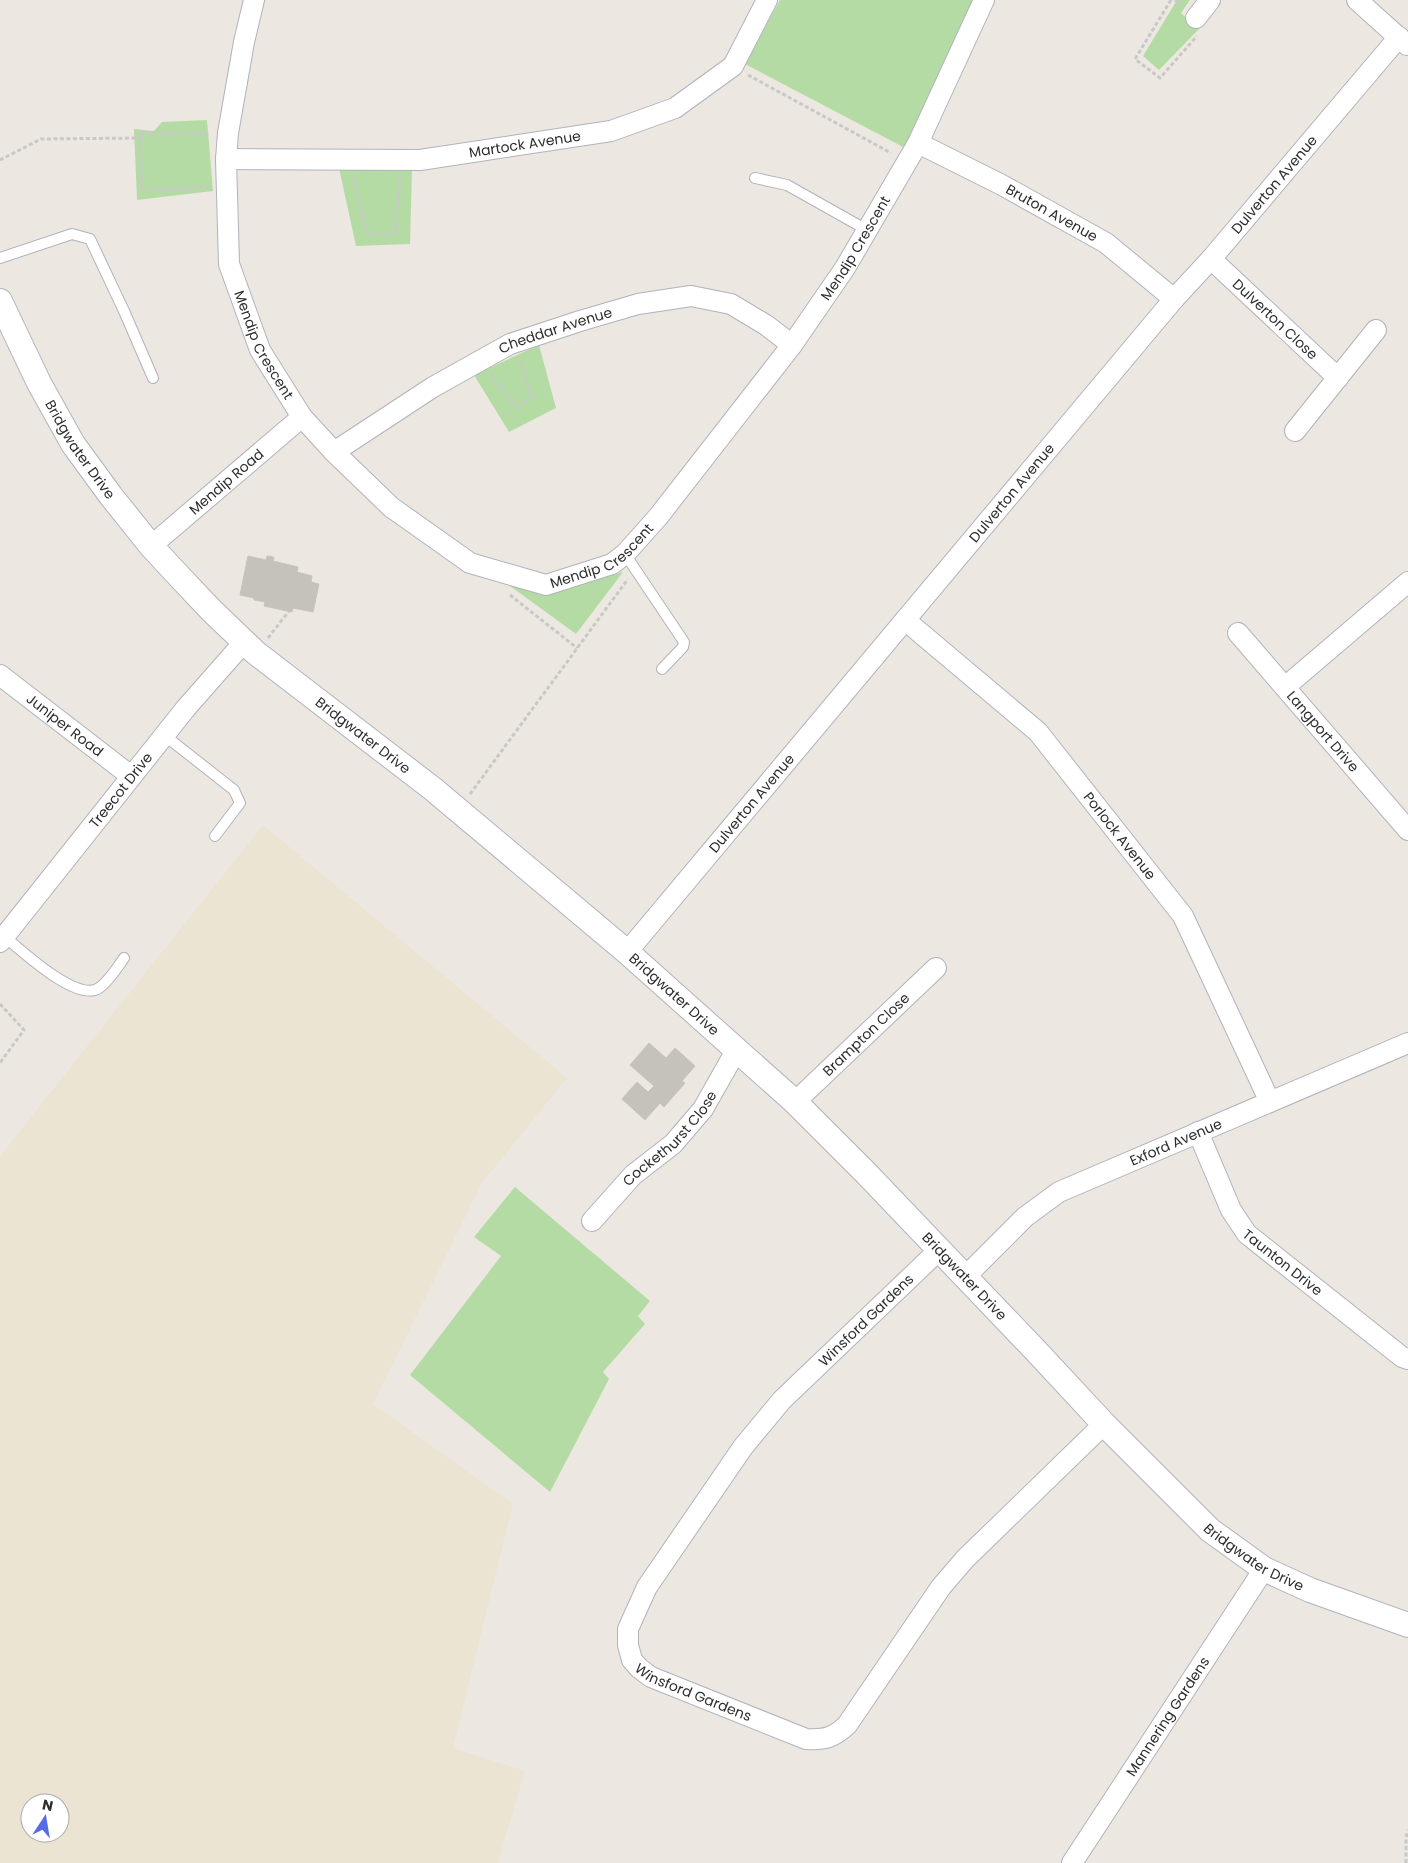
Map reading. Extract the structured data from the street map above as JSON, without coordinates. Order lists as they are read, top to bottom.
{
  "streets": {
    "street": [
      "Martock Avenue",
      "Dulverton Avenue",
      "Bruton Avenue",
      "Mendip Crescent",
      "Dulverton Close",
      "Cheddar Avenue",
      "Bridgwater Drive",
      "Mendip Road",
      "Juniper Road",
      "Langport Drive",
      "Treecot Drive",
      "Porlock Avenue",
      "Brampton Close",
      "Cockethurst Close",
      "Exford Avenue",
      "Taunton Drive",
      "Winsford Gardens",
      "Mannering Gardens"
    ]
  },
  "crossings": [
    ["Martock Avenue", "Mendip Crescent"],
    ["Dulverton Avenue", "Bruton Avenue"],
    ["Dulverton Avenue", "Dulverton Close"],
    ["Dulverton Avenue", "Bridgwater Drive"],
    ["Dulverton Avenue", "Porlock Avenue"],
    ["Bruton Avenue", "Mendip Crescent"],
    ["Mendip Crescent", "Cheddar Avenue"],
    ["Mendip Crescent", "Mendip Road"],
    ["Bridgwater Drive", "Mendip Road"],
    ["Bridgwater Drive", "Treecot Drive"],
    ["Bridgwater Drive", "Brampton Close"],
    ["Bridgwater Drive", "Cockethurst Close"],
    ["Bridgwater Drive", "Exford Avenue"],
    ["Bridgwater Drive", "Winsford Gardens"],
    ["Bridgwater Drive", "Mannering Gardens"],
    ["Juniper Road", "Treecot Drive"],
    ["Porlock Avenue", "Exford Avenue"],
    ["Exford Avenue", "Taunton Drive"]
  ],
  "north": "top"
}
